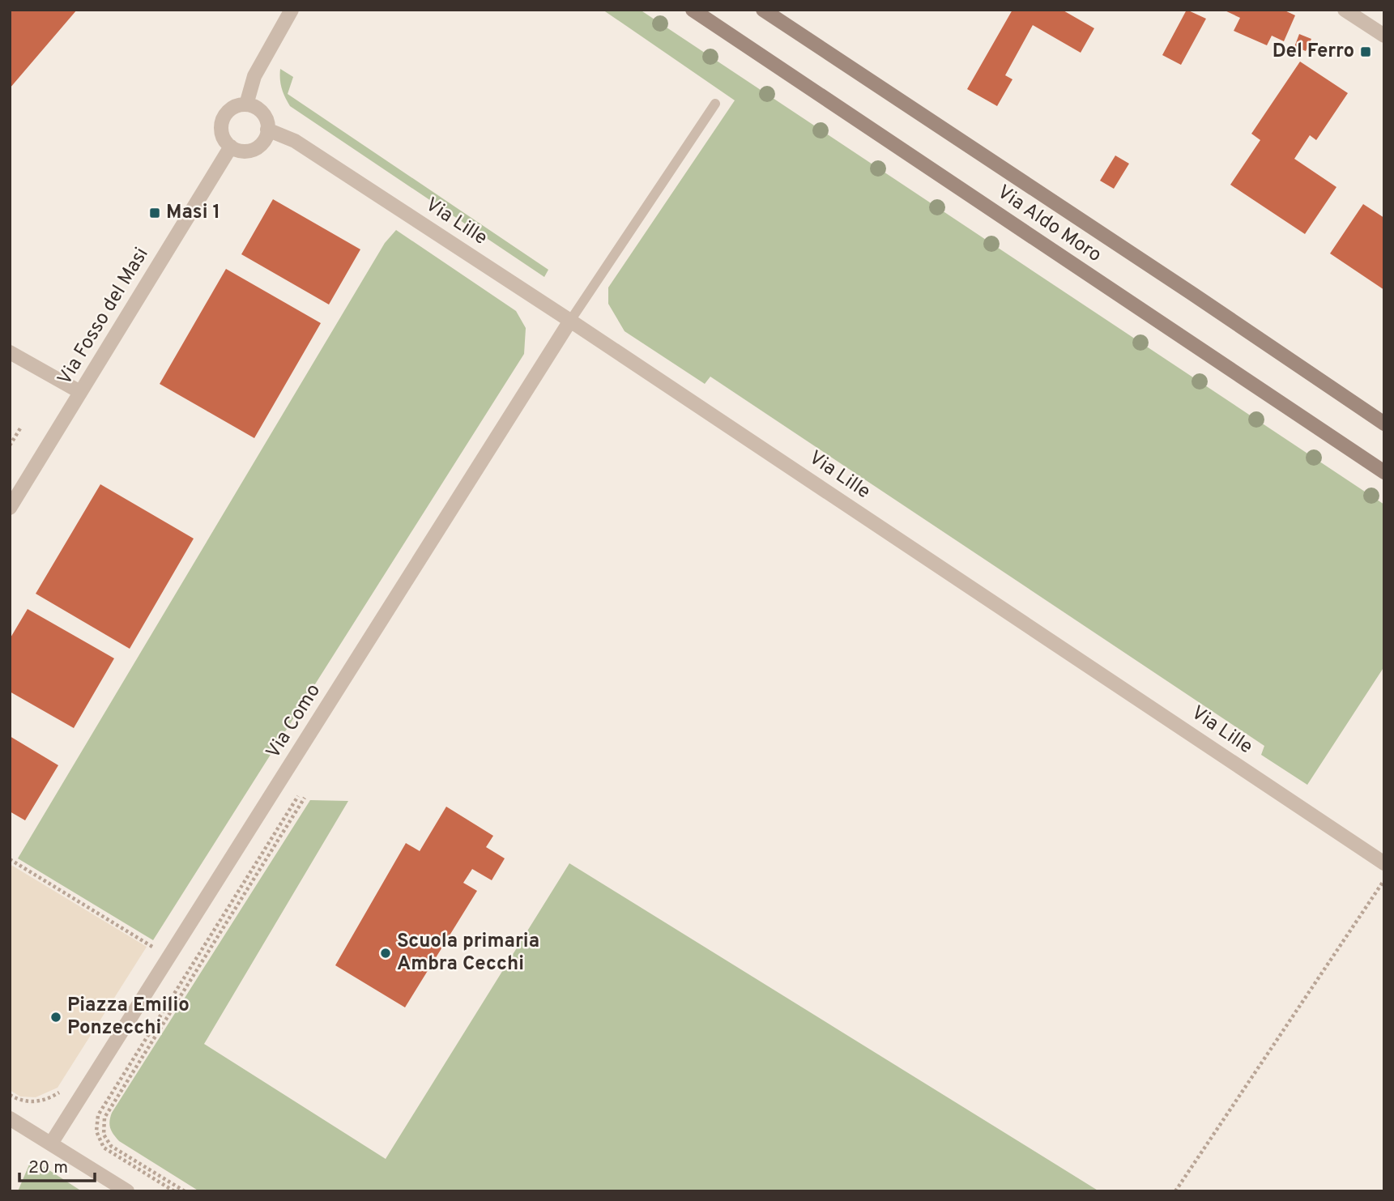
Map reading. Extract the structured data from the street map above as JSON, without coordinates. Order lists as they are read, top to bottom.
{
  "streets": {
    "main road": ["Via Aldo Moro"],
    "street": ["Via Lille", "Via Fosso del Masi", "Via Como"]
  },
  "crossings": [
    ["Via Lille", "Via Fosso del Masi"],
    ["Via Lille", "Via Como"]
  ],
  "places": {
    "transit": ["Del Ferro", "Masi 1"],
    "other": ["Scuola primaria Ambra Cecchi", "Piazza Emilio Ponzecchi"]
  },
  "scale_bar": "20 m"
}
